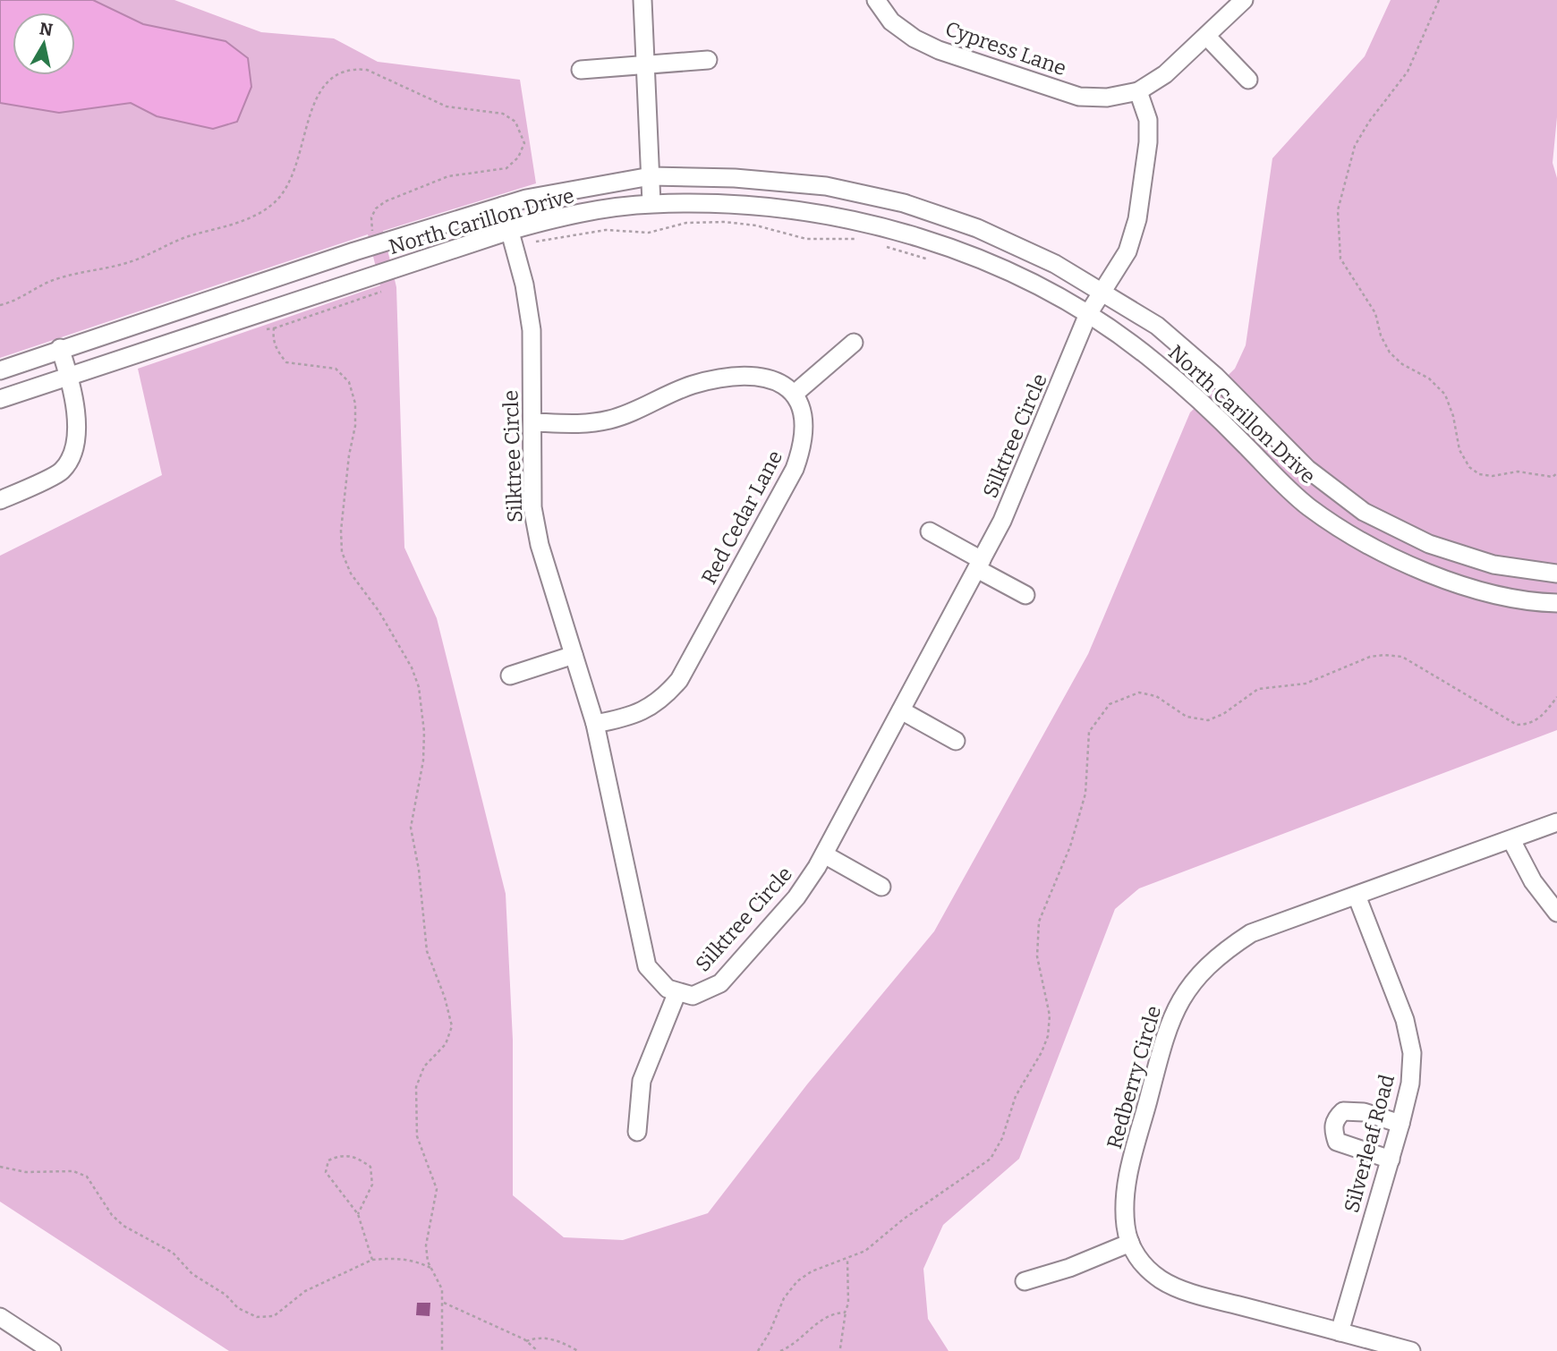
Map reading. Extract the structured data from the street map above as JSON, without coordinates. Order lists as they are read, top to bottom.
{
  "streets": {
    "street": [
      "Cypress Lane",
      "North Carillon Drive",
      "Silktree Circle",
      "Red Cedar Lane",
      "Redberry Circle",
      "Silverleaf Road"
    ]
  },
  "crossings": [
    ["Cypress Lane", "Silktree Circle"],
    ["North Carillon Drive", "Silktree Circle"],
    ["Silktree Circle", "Red Cedar Lane"],
    ["Redberry Circle", "Silverleaf Road"]
  ],
  "north": "top"
}
